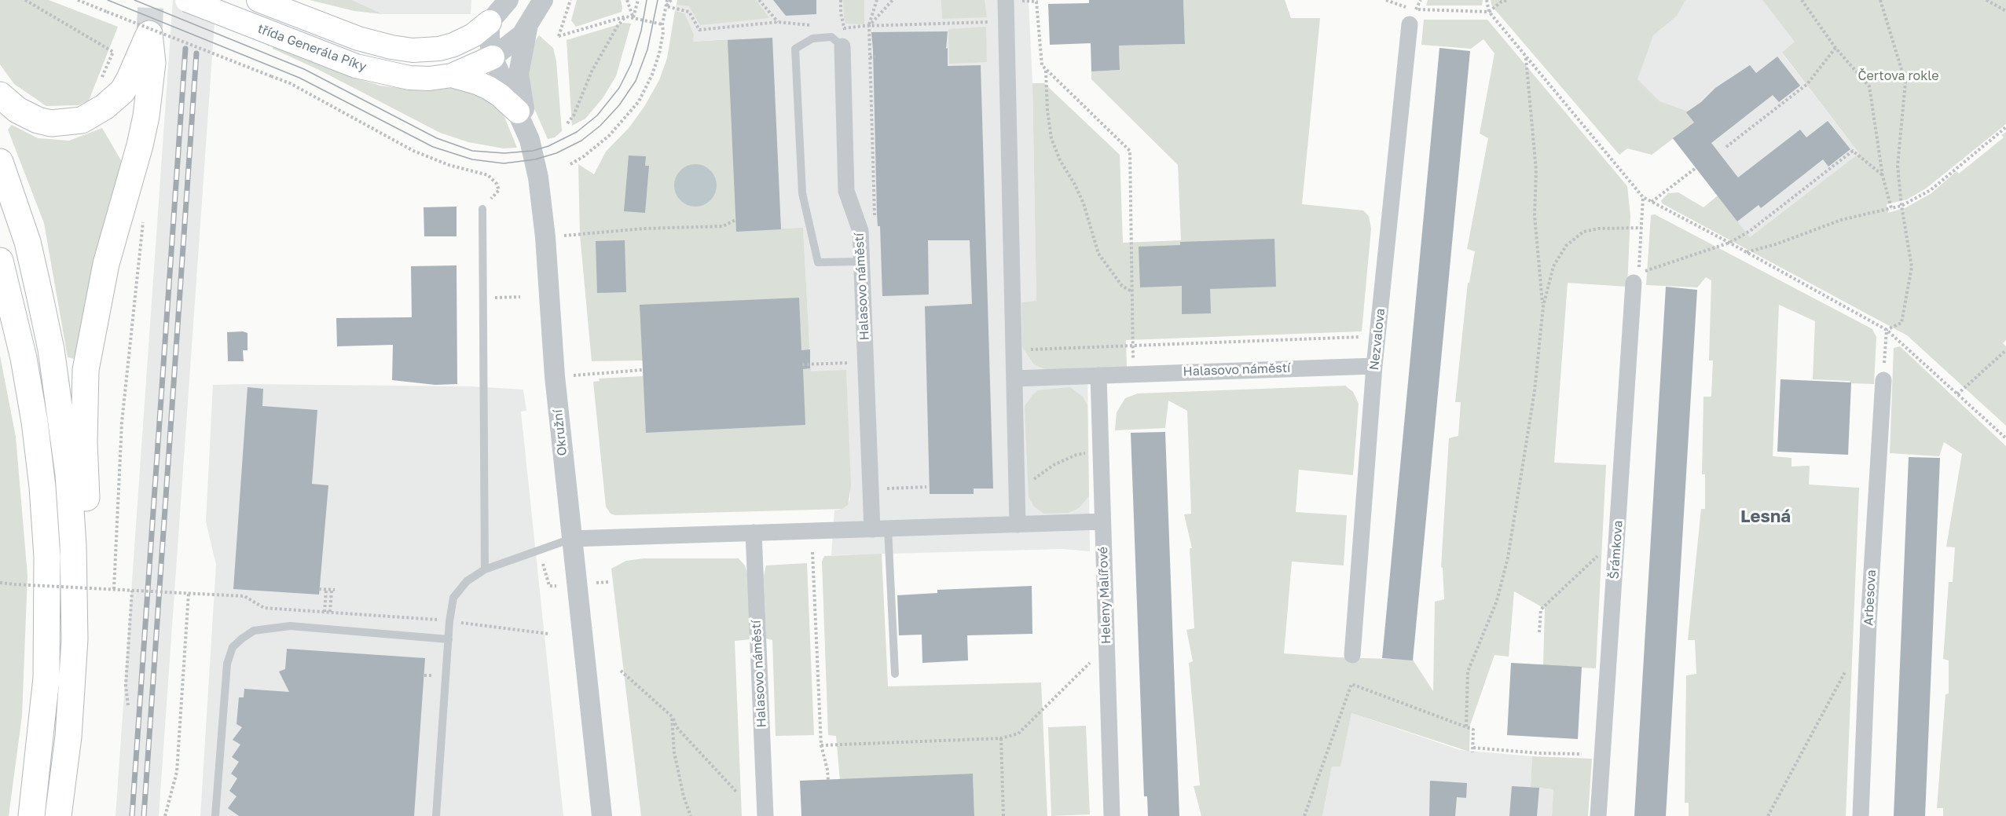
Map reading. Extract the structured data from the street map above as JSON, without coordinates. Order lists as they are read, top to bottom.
{
  "streets": {
    "main road": ["třída Generála Píky"],
    "street": [
      "Halasovo náměstí",
      "Nezvalova",
      "Okružní",
      "Šrámkova",
      "Heleny Malířové",
      "Arbesova"
    ]
  },
  "crossings": [
    ["třída Generála Píky", "Okružní"],
    ["Halasovo náměstí", "Nezvalova"],
    ["Halasovo náměstí", "Heleny Malířové"]
  ],
  "districts": ["Lesná"],
  "parks": ["Čertova rokle"]
}
